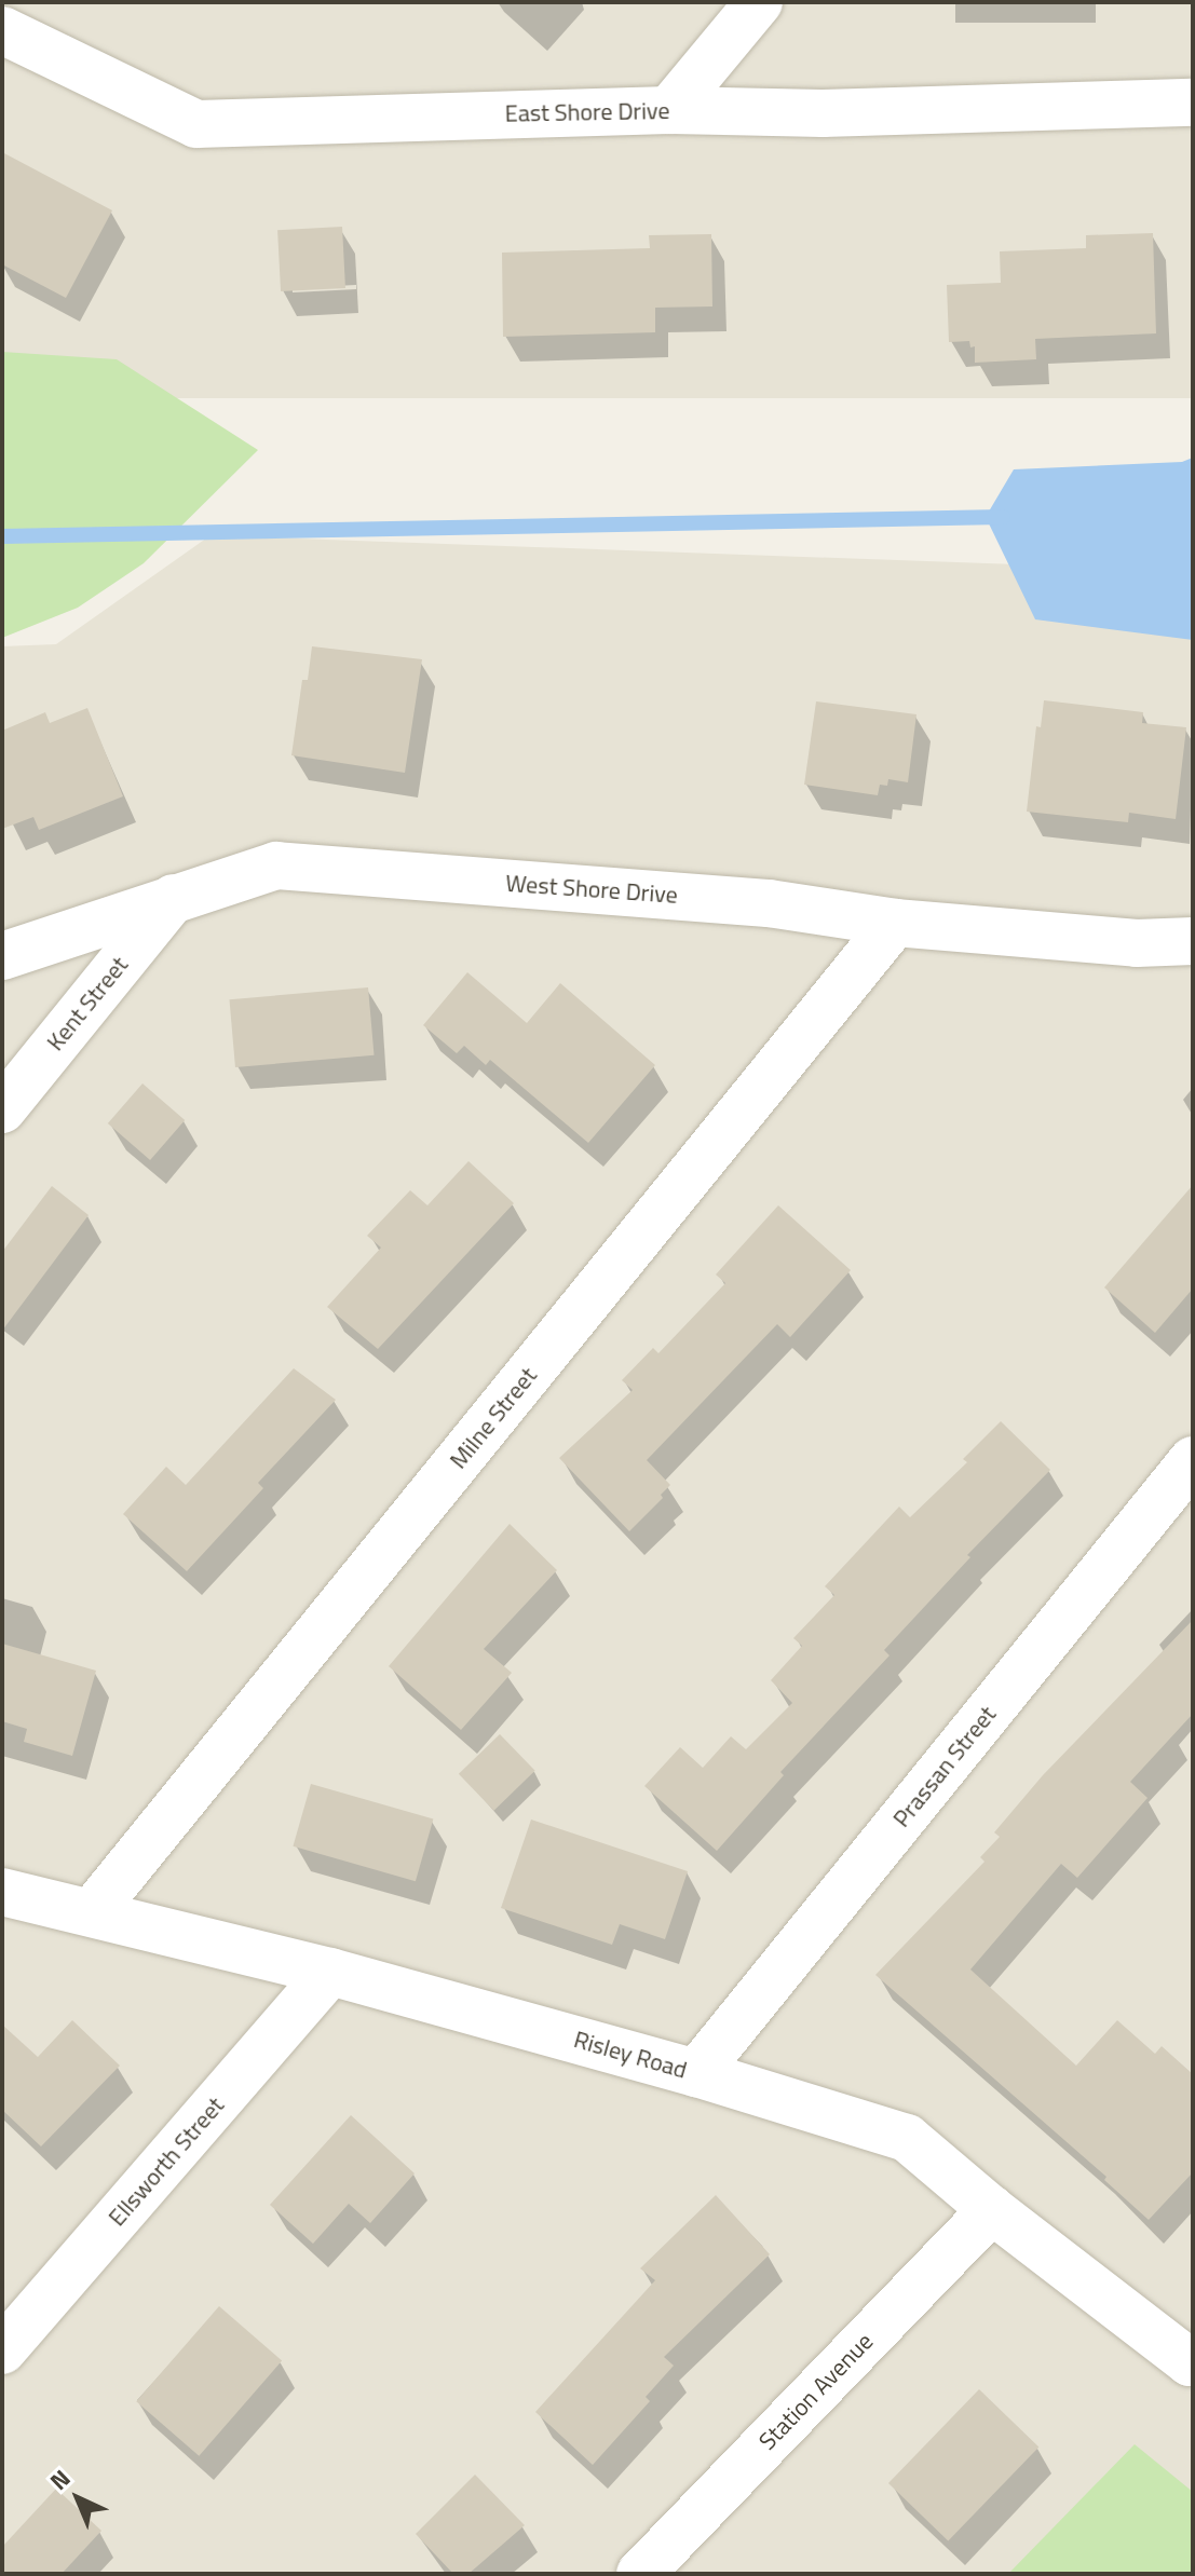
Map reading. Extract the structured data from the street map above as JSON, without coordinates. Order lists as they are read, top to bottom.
{
  "streets": {
    "street": [
      "East Shore Drive",
      "West Shore Drive",
      "Kent Street",
      "Milne Street",
      "Prassan Street",
      "Risley Road",
      "Ellsworth Street",
      "Station Avenue"
    ]
  },
  "crossings": [
    ["West Shore Drive", "Kent Street"],
    ["West Shore Drive", "Milne Street"],
    ["Milne Street", "Risley Road"],
    ["Prassan Street", "Risley Road"],
    ["Risley Road", "Ellsworth Street"],
    ["Risley Road", "Station Avenue"]
  ],
  "north": "top left"
}
